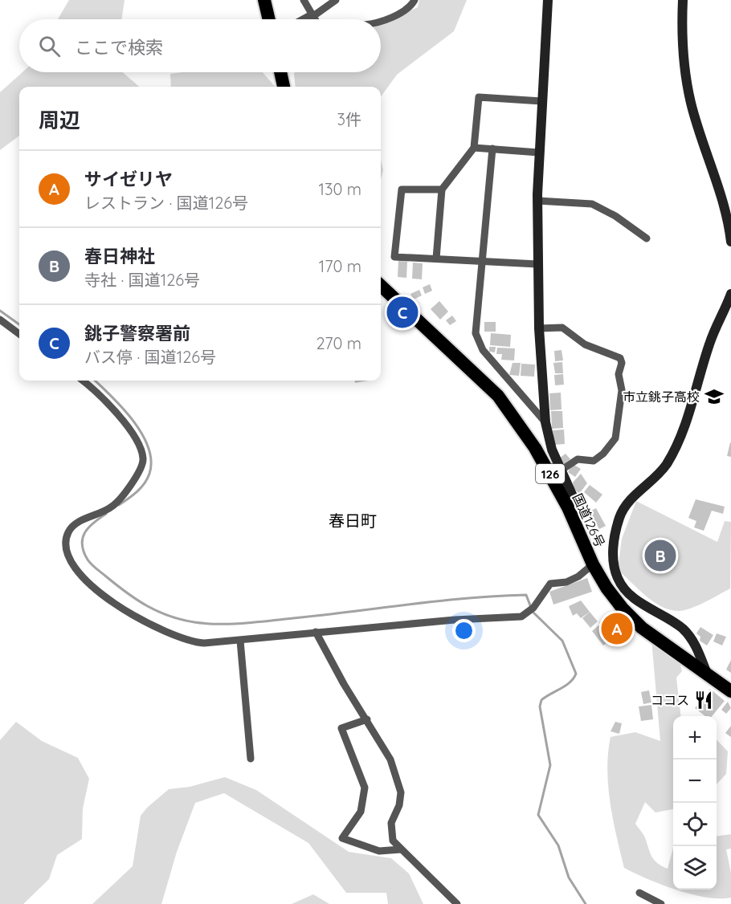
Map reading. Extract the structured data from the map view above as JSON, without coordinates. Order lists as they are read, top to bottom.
{
  "streets": {
    "highway": ["126", "国道126号"]
  },
  "districts": ["春日町"],
  "places": {
    "school or university": ["市立銚子高校"],
    "restaurant": ["ココス"]
  },
  "page": {
    "search": "ここで検索",
    "heading": ["周辺", "3件"],
    "list": [
      {
        "mark": "A",
        "name": "サイゼリヤ",
        "note": "レストラン · 国道126号",
        "value": "130 m"
      },
      {
        "mark": "B",
        "name": "春日神社",
        "note": "寺社 · 国道126号",
        "value": "170 m"
      },
      {
        "mark": "C",
        "name": "銚子警察署前",
        "note": "バス停 · 国道126号",
        "value": "270 m"
      }
    ],
    "pins": ["C", "B", "A"],
    "map_buttons": ["+", "−"]
  }
}
